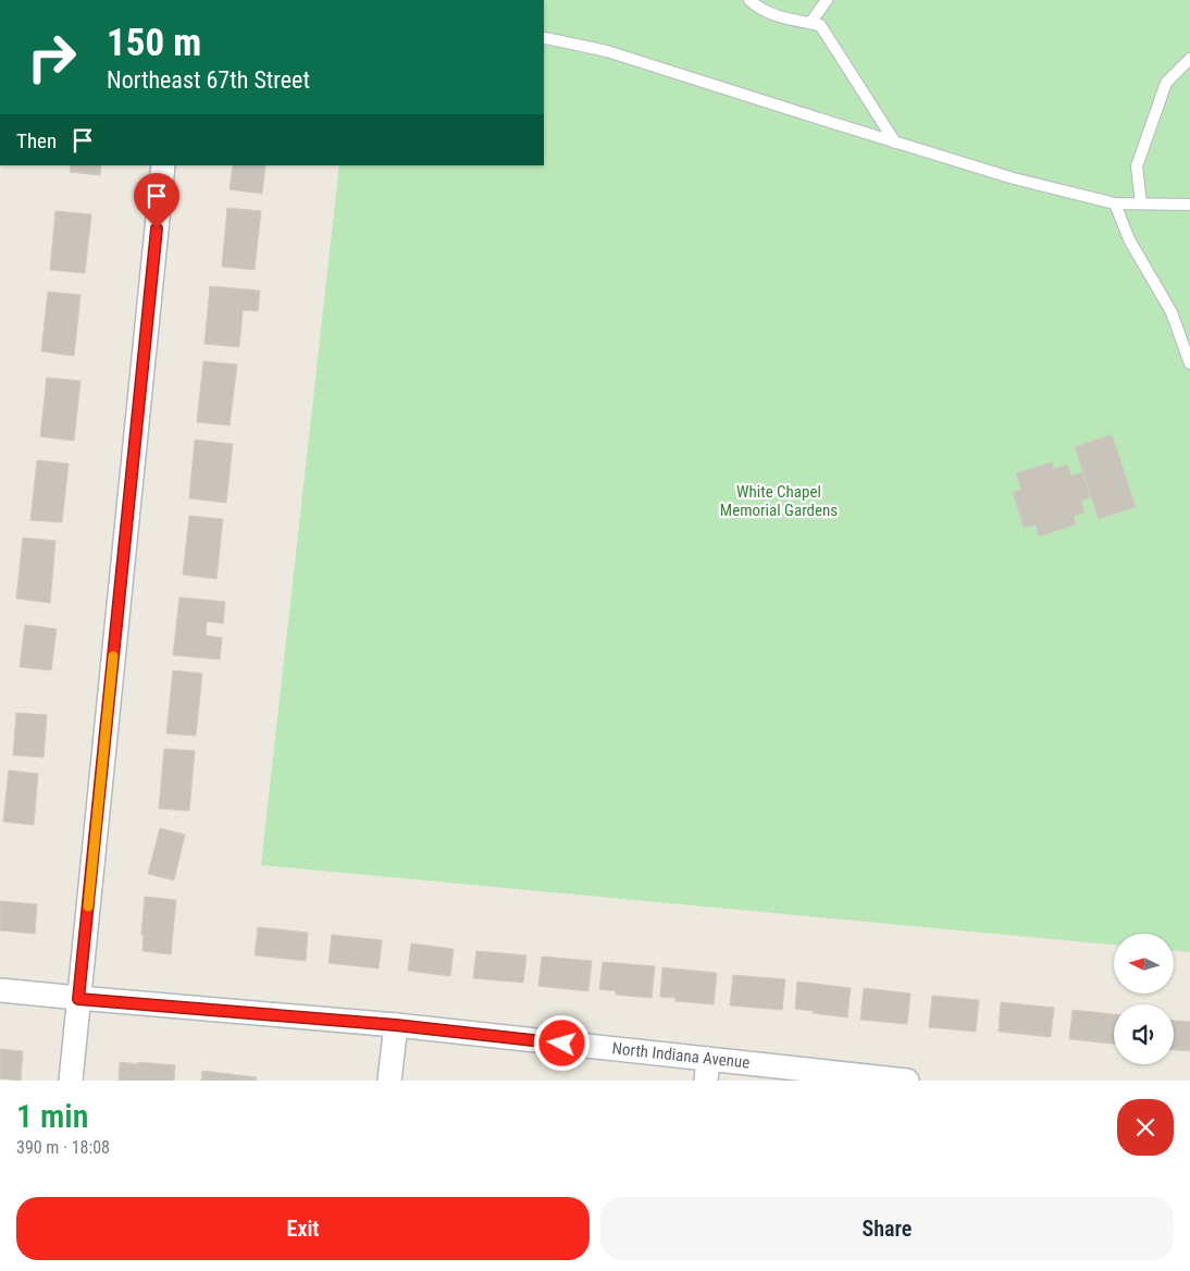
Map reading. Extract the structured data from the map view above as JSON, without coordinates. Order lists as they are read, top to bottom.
{
  "streets": {
    "street": ["North Indiana Avenue"]
  },
  "parks": ["White Chapel Memorial Gardens"],
  "north": "left",
  "page": {
    "turn": ["150 m", "Northeast 67th Street"],
    "then": "Then",
    "heading": ["1 min", "390 m · 18:08"],
    "buttons": ["Exit", "Share"]
  }
}
